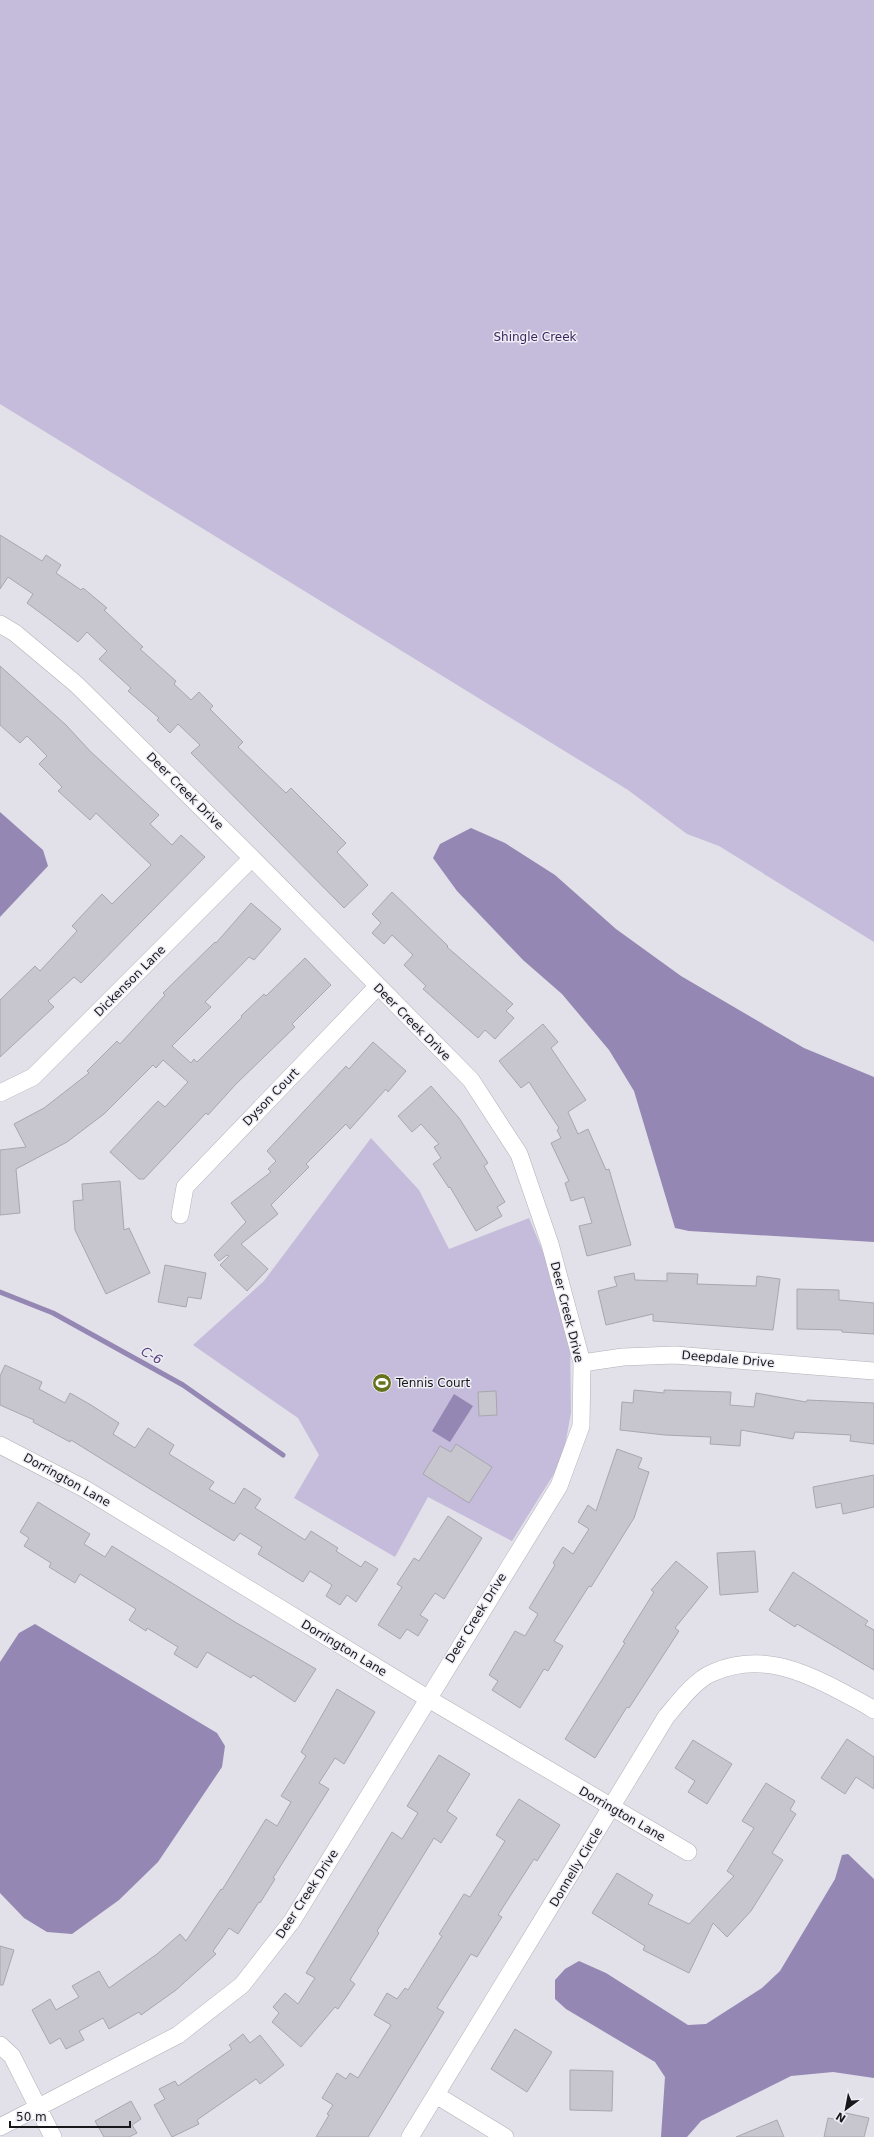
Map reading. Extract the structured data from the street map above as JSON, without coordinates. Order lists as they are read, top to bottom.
{
  "streets": {
    "street": [
      "Deer Creek Drive",
      "Dickenson Lane",
      "Dyson Court",
      "Deepdale Drive",
      "Dorrington Lane",
      "Donnelly Circle"
    ]
  },
  "crossings": [
    ["Deer Creek Drive", "Dickenson Lane"],
    ["Deer Creek Drive", "Dyson Court"],
    ["Deer Creek Drive", "Deepdale Drive"],
    ["Deer Creek Drive", "Dorrington Lane"],
    ["Dorrington Lane", "Donnelly Circle"]
  ],
  "water": ["C-6"],
  "parks": ["Shingle Creek"],
  "places": {
    "sports": ["Tennis Court"]
  },
  "scale_bar": "50 m",
  "north": "bottom left"
}
